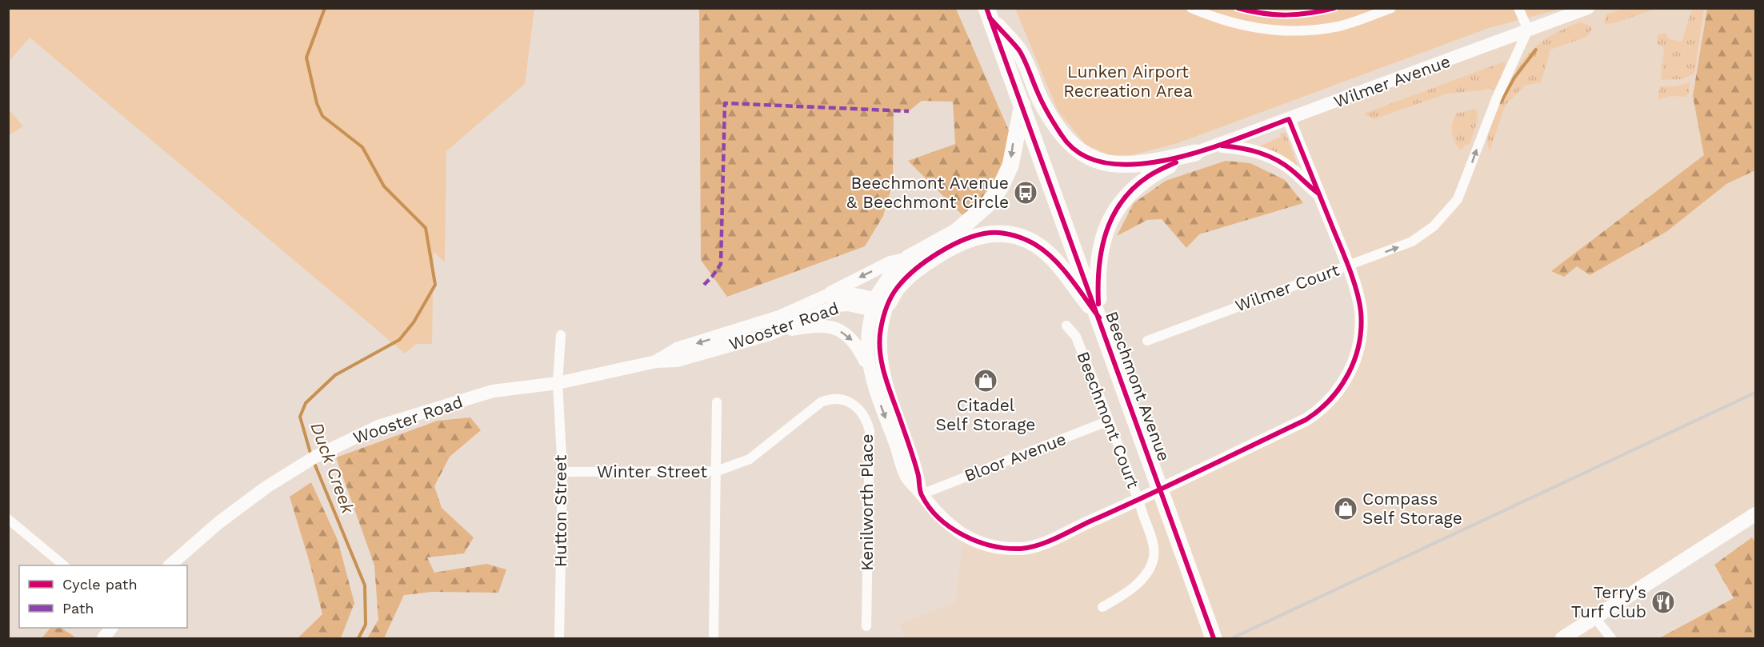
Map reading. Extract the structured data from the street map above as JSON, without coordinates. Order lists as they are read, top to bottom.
{
  "streets": {
    "highway": ["Beechmont Avenue"],
    "street": [
      "Wilmer Avenue",
      "Wilmer Court",
      "Wooster Road",
      "Beechmont Court",
      "Bloor Avenue",
      "Winter Street",
      "Kenilworth Place",
      "Hutton Street"
    ]
  },
  "crossings": [
    ["Wilmer Avenue", "Wilmer Court"],
    ["Wooster Road", "Hutton Street"],
    ["Beechmont Court", "Bloor Avenue"],
    ["Winter Street", "Kenilworth Place"],
    ["Winter Street", "Hutton Street"]
  ],
  "one_way": ["Wilmer Court"],
  "water": ["Duck Creek"],
  "parks": ["Lunken Airport Recreation Area"],
  "places": {
    "bus stop": ["Beechmont Avenue & Beechmont Circle"],
    "shop": ["Citadel Self Storage", "Compass Self Storage"],
    "restaurant": ["Terry's Turf Club"]
  },
  "legend": ["Cycle path", "Path"]
}
